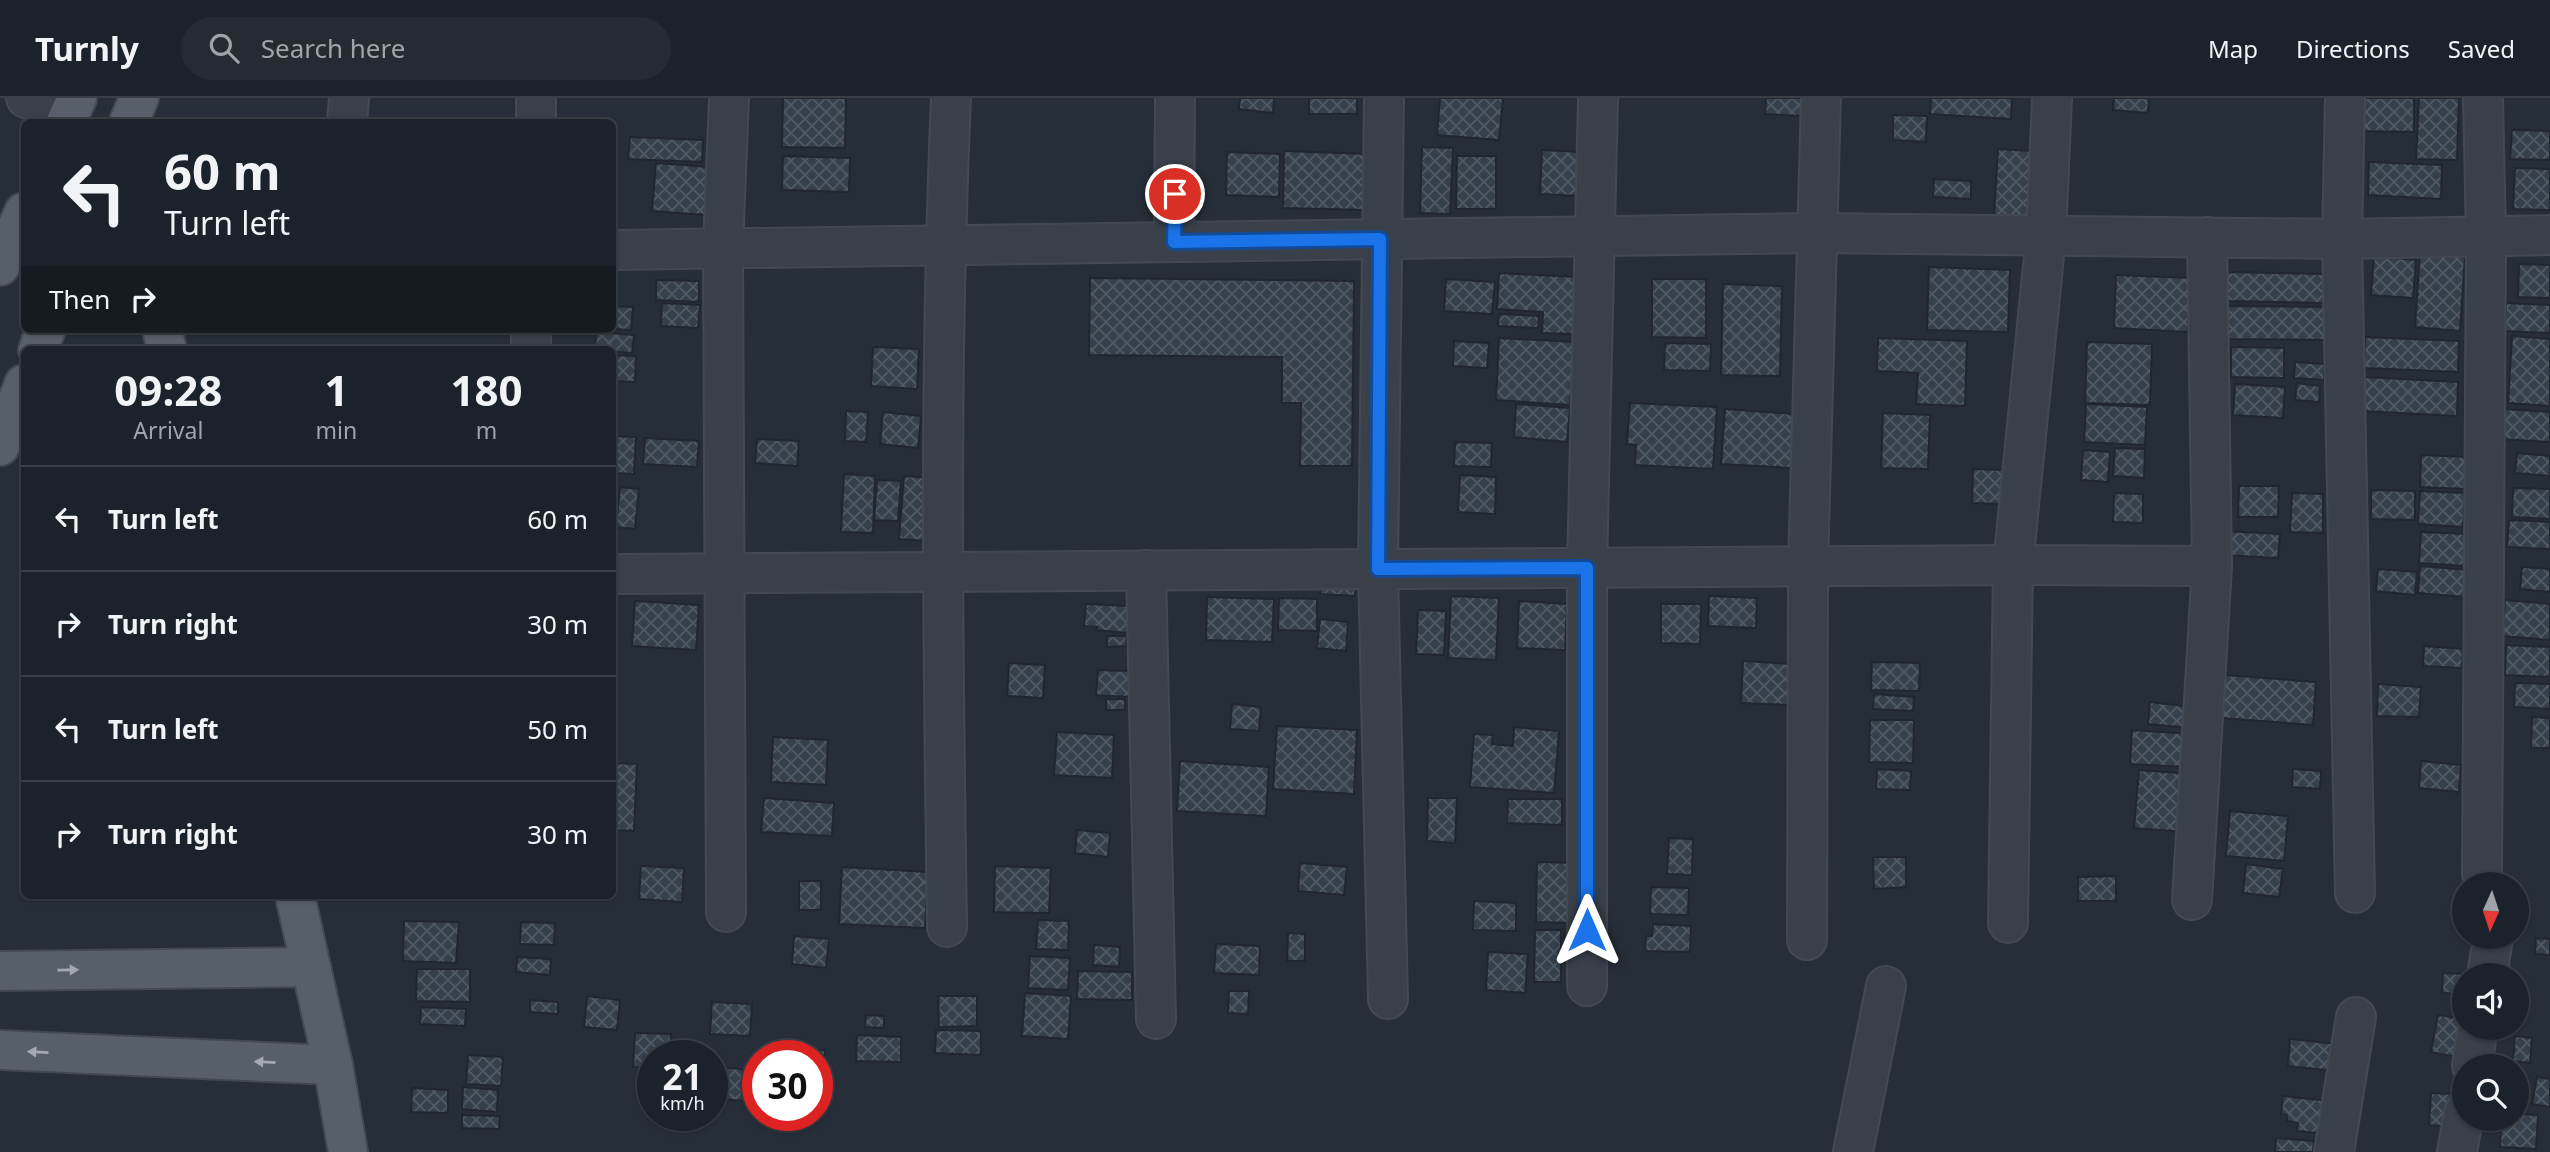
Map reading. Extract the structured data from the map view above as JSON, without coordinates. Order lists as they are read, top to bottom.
{
  "north": "bottom",
  "page": {
    "header": "Turnly",
    "search": "Search here",
    "nav": ["Map", "Directions", "Saved"],
    "turn": ["60 m", "Turn left"],
    "then": "Then",
    "eta": [
      "09:28",
      "Arrival",
      "1",
      "min",
      "180",
      "m"
    ],
    "list": [
      {
        "name": "Turn left",
        "value": "60 m"
      },
      {
        "name": "Turn right",
        "value": "30 m"
      },
      {
        "name": "Turn left",
        "value": "50 m"
      },
      {
        "name": "Turn right",
        "value": "30 m"
      }
    ],
    "speed": "21 km/h",
    "limit": "30"
  }
}
